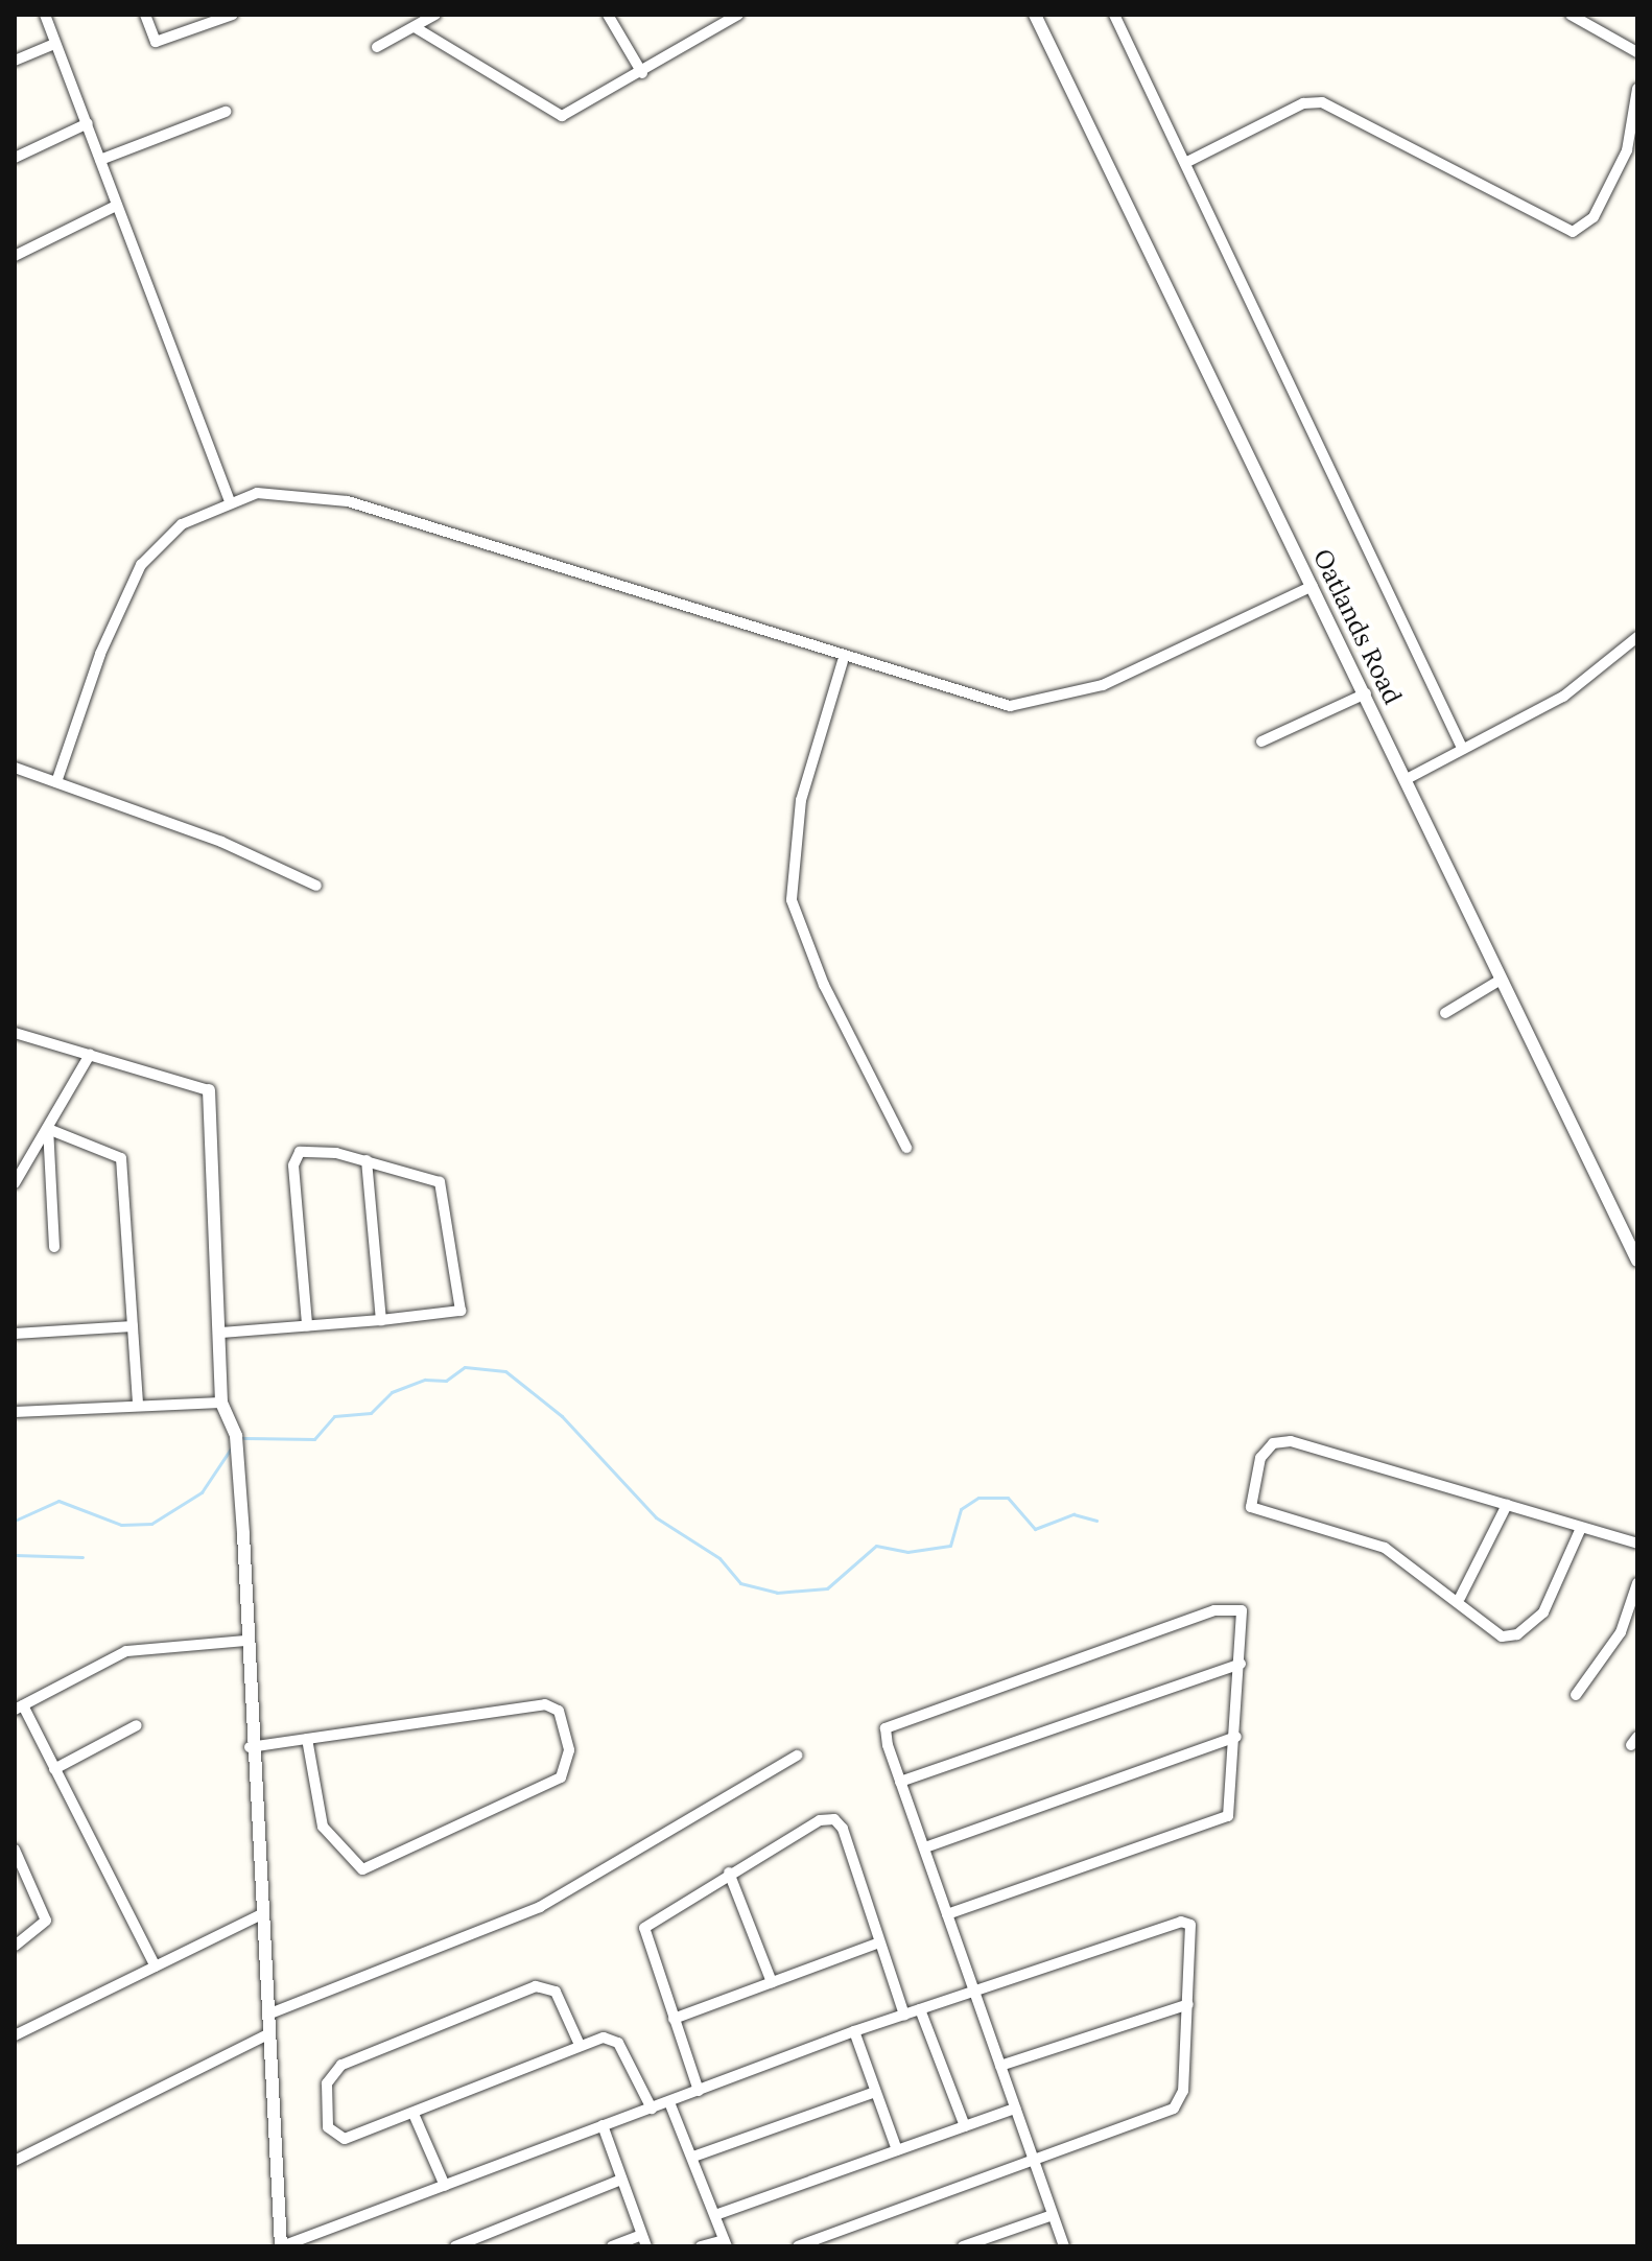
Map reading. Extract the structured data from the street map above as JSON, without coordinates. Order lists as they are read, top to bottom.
{
  "streets": {
    "street": ["Oatlands Road"]
  }
}
